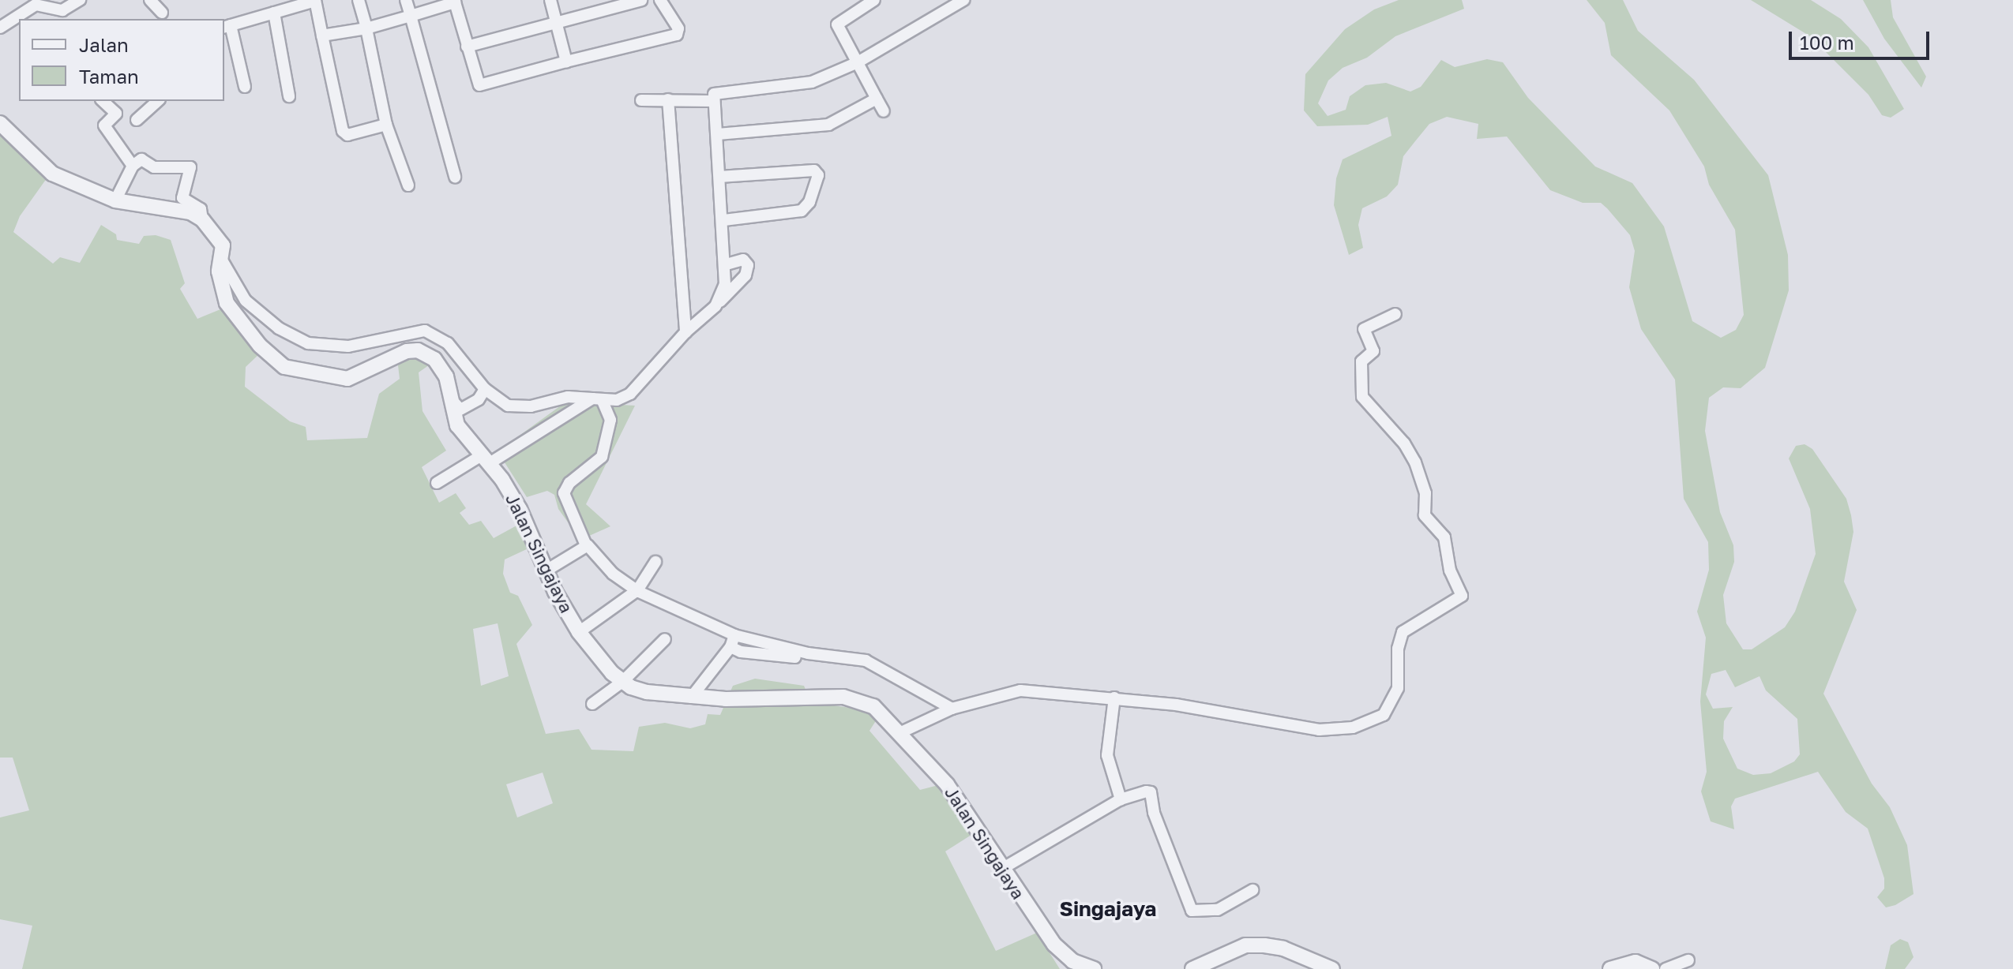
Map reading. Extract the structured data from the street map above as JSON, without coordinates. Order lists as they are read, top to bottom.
{
  "streets": {
    "street": ["Jalan Singajaya"]
  },
  "districts": ["Singajaya"],
  "legend": ["Jalan", "Taman"],
  "scale_bar": "100 m"
}
